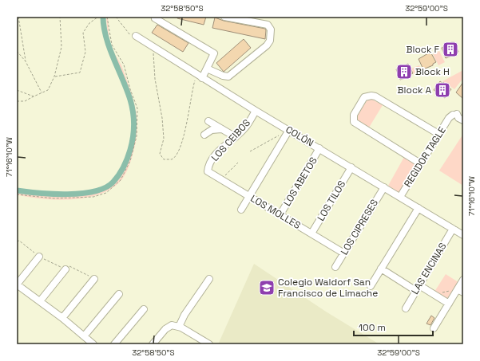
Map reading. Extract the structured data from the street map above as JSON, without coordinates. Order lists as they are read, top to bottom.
{
  "streets": {
    "street": [
      "COLÓN",
      "LOS CEIBOS",
      "REGIDOR TAGLE",
      "LOS ABETOS",
      "LOS TILOS",
      "LOS MOLLES",
      "LOS CIPRESES",
      "LAS ENCINAS"
    ]
  },
  "crossings": [
    ["COLÓN", "LOS CEIBOS"],
    ["COLÓN", "REGIDOR TAGLE"],
    ["COLÓN", "LOS ABETOS"],
    ["COLÓN", "LOS TILOS"],
    ["COLÓN", "LOS CIPRESES"],
    ["COLÓN", "LAS ENCINAS"],
    ["LOS CEIBOS", "LOS MOLLES"],
    ["LOS ABETOS", "LOS MOLLES"],
    ["LOS TILOS", "LOS MOLLES"],
    ["LOS MOLLES", "LOS CIPRESES"]
  ],
  "places": {
    "building": ["Block F", "Block H", "Block A"],
    "school or university": ["Colegio Waldorf San Francisco de Limache"]
  },
  "scale_bar": "100 m",
  "coordinates": ["32°58'50\"S", "32°59'00\"S", "71°16'10\"W"]
}
